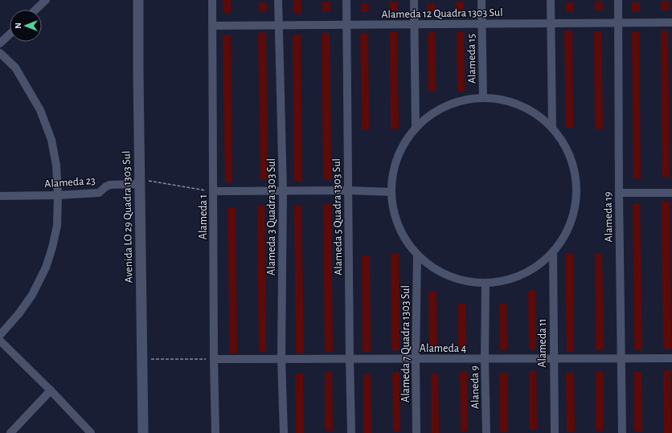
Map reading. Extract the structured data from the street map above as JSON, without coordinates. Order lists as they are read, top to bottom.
{
  "streets": {
    "street": [
      "Alameda 12 Quadra 1303 Sul",
      "Alameda 15",
      "Alameda 23",
      "Avenida LO 29 Quadra 1303 Sul",
      "Alameda 1",
      "Alameda 3 Quadra 1303 Sul",
      "Alameda 5 Quadra 1303 Sul",
      "Alameda 19",
      "Alameda 11",
      "Alameda 7 Quadra 1303 Sul",
      "Alameda 4",
      "Alaneda 9"
    ]
  },
  "crossings": [
    ["Alameda 12 Quadra 1303 Sul", "Alameda 15"],
    ["Alameda 12 Quadra 1303 Sul", "Alameda 1"],
    ["Alameda 12 Quadra 1303 Sul", "Alameda 3 Quadra 1303 Sul"],
    ["Alameda 12 Quadra 1303 Sul", "Alameda 5 Quadra 1303 Sul"],
    ["Alameda 12 Quadra 1303 Sul", "Alameda 19"],
    ["Alameda 23", "Avenida LO 29 Quadra 1303 Sul"],
    ["Alameda 1", "Alameda 4"],
    ["Alameda 3 Quadra 1303 Sul", "Alameda 4"],
    ["Alameda 5 Quadra 1303 Sul", "Alameda 4"],
    ["Alameda 19", "Alameda 4"],
    ["Alameda 11", "Alameda 4"],
    ["Alameda 7 Quadra 1303 Sul", "Alameda 4"],
    ["Alameda 4", "Alaneda 9"]
  ],
  "north": "left"
}
